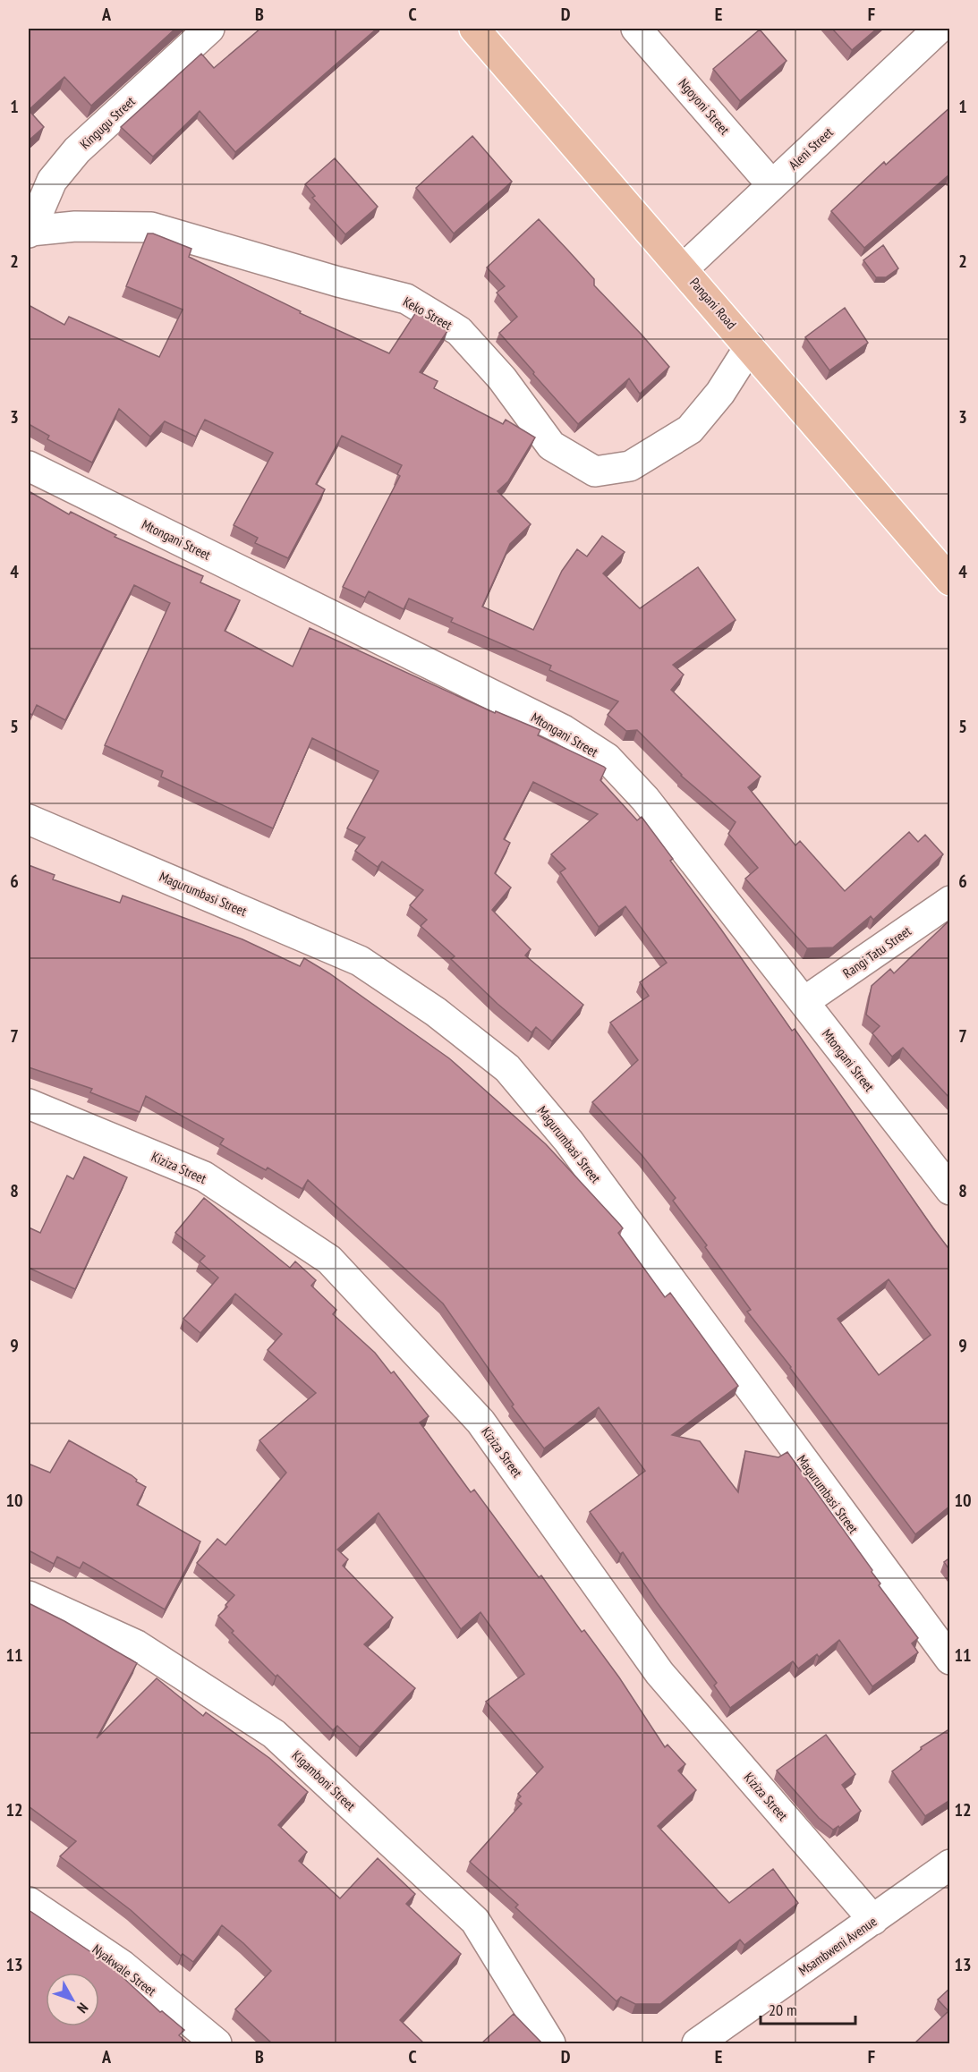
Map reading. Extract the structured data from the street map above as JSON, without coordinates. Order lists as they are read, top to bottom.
{
  "streets": {
    "main road": ["Pangani Road"],
    "street": [
      "Ngoyoni Street",
      "Kingugu Street",
      "Aleni Street",
      "Keko Street",
      "Mtongani Street",
      "Magurumbasi Street",
      "Rangi Tatu Street",
      "Kiziza Street",
      "Kigamboni Street",
      "Msambweni Avenue",
      "Nyakwale Street"
    ]
  },
  "crossings": [
    ["Ngoyoni Street", "Aleni Street"],
    ["Kingugu Street", "Keko Street"],
    ["Aleni Street", "Pangani Road"],
    ["Pangani Road", "Keko Street"],
    ["Mtongani Street", "Rangi Tatu Street"],
    ["Kiziza Street", "Msambweni Avenue"]
  ],
  "scale_bar": "20 m",
  "north": "bottom right",
  "grid": {
    "columns": [
      "A",
      "B",
      "C",
      "D",
      "E",
      "F"
    ],
    "rows": [
      "1",
      "2",
      "3",
      "4",
      "5",
      "6",
      "7",
      "8",
      "9",
      "10",
      "11",
      "12",
      "13"
    ]
  }
}
